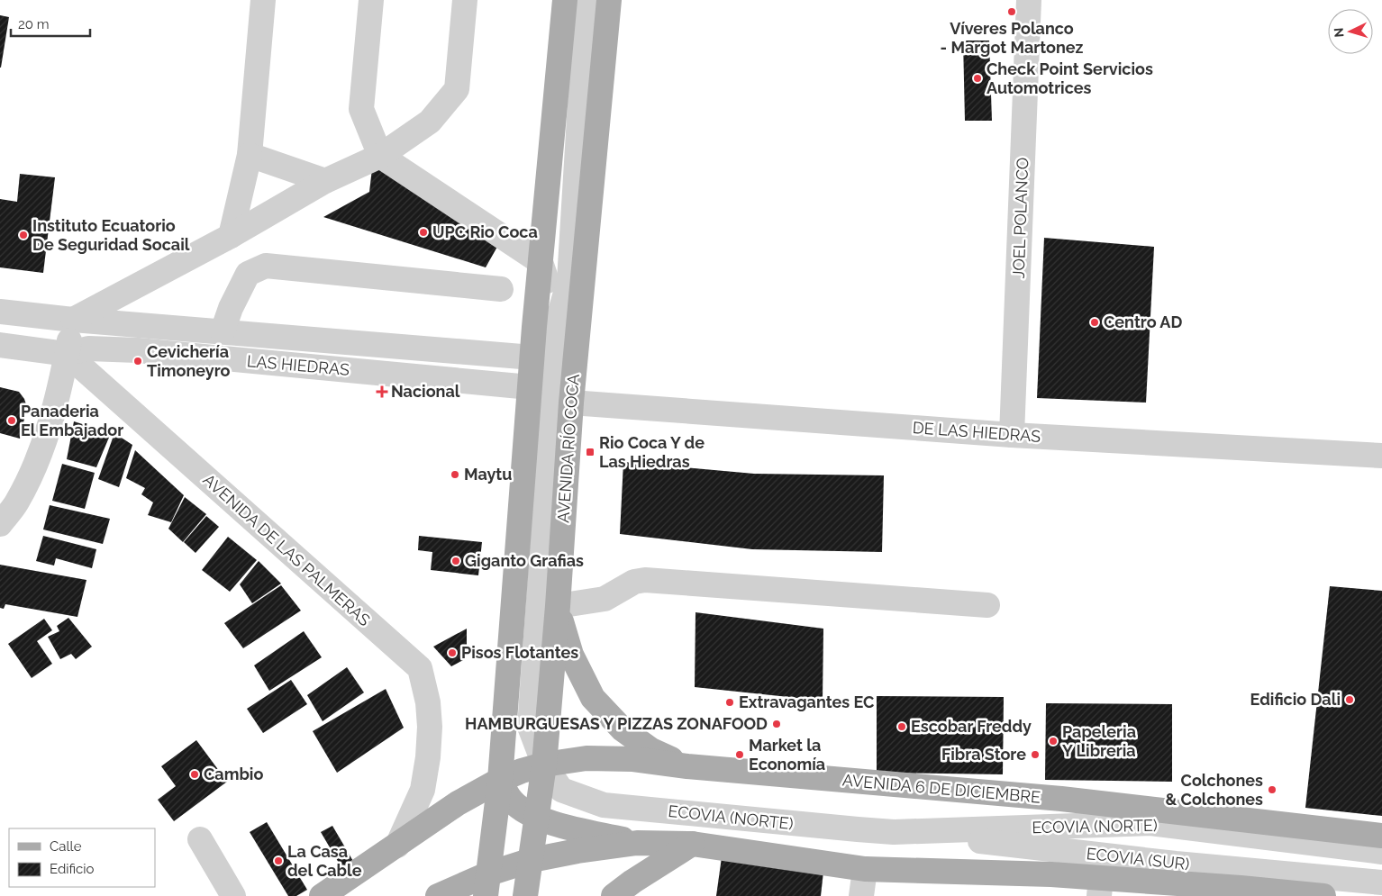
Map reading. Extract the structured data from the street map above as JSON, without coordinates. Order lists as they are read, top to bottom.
{
  "streets": {
    "main road": ["AVENIDA RÍO COCA", "AVENIDA 6 DE DICIEMBRE"],
    "street": [
      "JOEL POLANCO",
      "LAS HIEDRAS",
      "DE LAS HIEDRAS",
      "AVENIDA DE LAS PALMERAS",
      "ECOVIA (NORTE)",
      "ECOVIA (SUR)"
    ]
  },
  "crossings": [
    ["JOEL POLANCO", "DE LAS HIEDRAS"],
    ["LAS HIEDRAS", "AVENIDA DE LAS PALMERAS"],
    ["DE LAS HIEDRAS", "AVENIDA RÍO COCA"],
    ["AVENIDA RÍO COCA", "AVENIDA 6 DE DICIEMBRE"],
    ["AVENIDA RÍO COCA", "ECOVIA (NORTE)"],
    ["AVENIDA DE LAS PALMERAS", "AVENIDA 6 DE DICIEMBRE"],
    ["AVENIDA 6 DE DICIEMBRE", "ECOVIA (NORTE)"],
    ["ECOVIA (NORTE)", "ECOVIA (SUR)"]
  ],
  "places": {
    "other": [
      "Víveres Polanco - Margot Martonez",
      "Check Point Servicios Automotrices",
      "UPC Rio Coca",
      "Instituto Ecuatorio De Seguridad Socail",
      "Centro AD",
      "Cevichería Timoneyro",
      "Panaderia El Embajador",
      "Maytu",
      "Giganto Grafias",
      "Pisos Flotantes",
      "Edificio Dali",
      "Extravagantes EC",
      "HAMBURGUESAS Y PIZZAS ZONAFOOD",
      "Escobar Freddy",
      "Papeleria Y Libreria",
      "Market la Economía",
      "Fibra Store",
      "Cambio",
      "Colchones & Colchones",
      "La Casa del Cable"
    ],
    "health": ["Nacional"],
    "transit": ["Rio Coca Y de Las Hiedras"]
  },
  "legend": ["Calle", "Edificio"],
  "scale_bar": "20 m",
  "north": "left"
}
